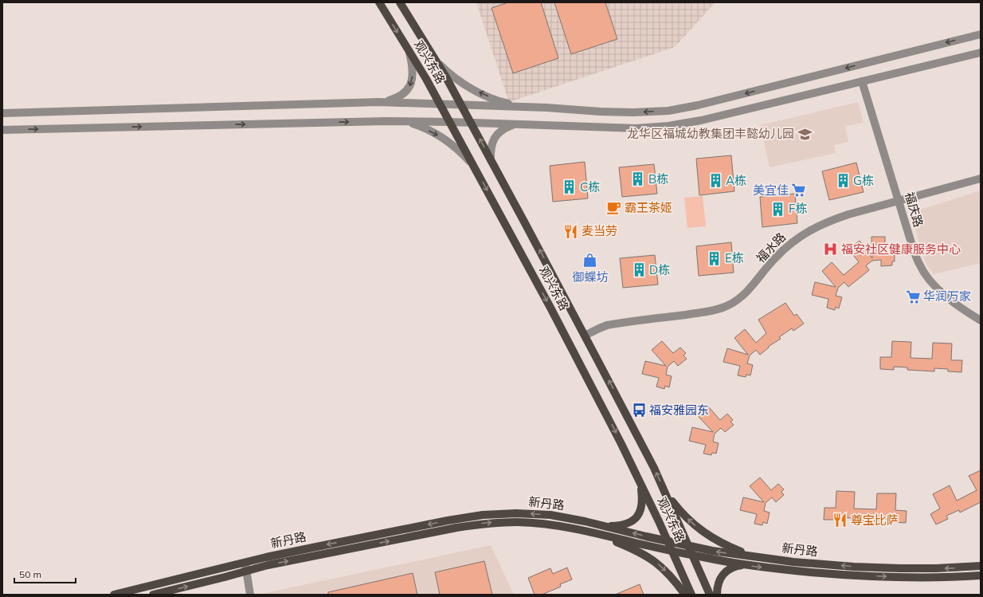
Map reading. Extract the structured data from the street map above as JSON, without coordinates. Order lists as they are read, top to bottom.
{
  "streets": {
    "main road": ["观兴东路", "新丹路"],
    "street": ["福庆路", "福水路"]
  },
  "crossings": [
    ["观兴东路", "福水路"],
    ["观兴东路", "新丹路"],
    ["福庆路", "福水路"]
  ],
  "places": {
    "school or university": ["龙华区福城幼教集团丰懿幼儿园"],
    "building": [
      "B栋",
      "A栋",
      "G栋",
      "C栋",
      "F栋",
      "E栋",
      "D栋"
    ],
    "supermarket": ["美宜佳", "华润万家"],
    "cafe": ["霸王茶姬"],
    "restaurant": ["麦当劳", "尊宝比萨"],
    "hospital": ["福安社区健康服务中心"],
    "shop": ["御蝶坊"],
    "bus stop": ["福安雅园东"]
  },
  "scale_bar": "50 m"
}
